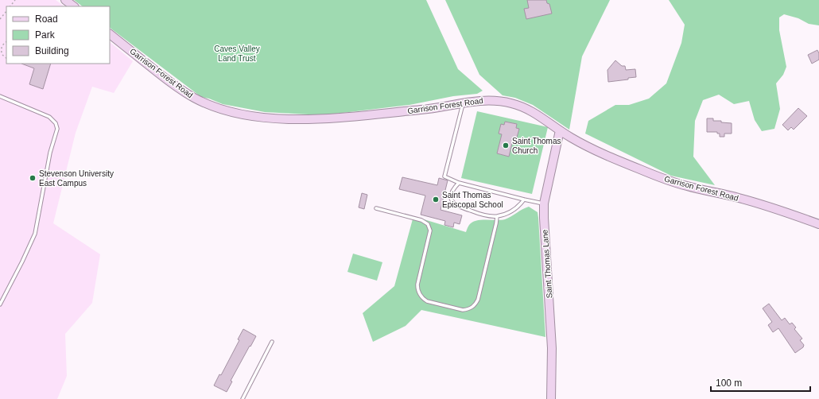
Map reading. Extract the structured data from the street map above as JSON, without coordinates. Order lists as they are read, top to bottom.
{
  "streets": {
    "main road": ["Garrison Forest Road", "Saint Thomas Lane"]
  },
  "crossings": [
    ["Garrison Forest Road", "Saint Thomas Lane"]
  ],
  "parks": ["Caves Valley Land Trust"],
  "places": ["Saint Thomas Church", "Stevenson University East Campus", "Saint Thomas Episcopal School"],
  "legend": ["Road", "Park", "Building"],
  "scale_bar": "100 m"
}
